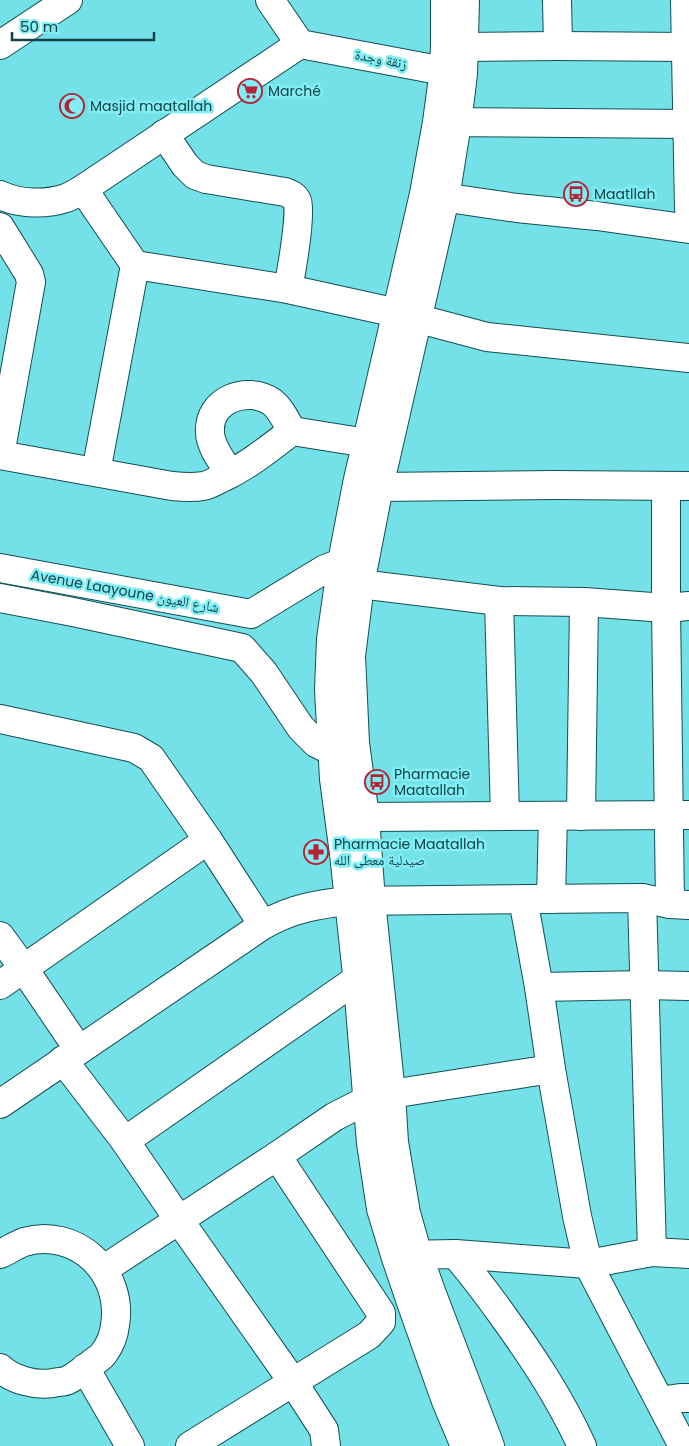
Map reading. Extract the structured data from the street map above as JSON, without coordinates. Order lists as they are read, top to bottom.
{
  "streets": {
    "street": ["زنقة وجدة", "Avenue Laayoune شارع العيون"]
  },
  "places": {
    "supermarket": ["Marché"],
    "mosque": ["Masjid maatallah"],
    "bus stop": ["Maatllah", "Pharmacie Maatallah"],
    "pharmacy": ["Pharmacie Maatallah صيدلية معطى الله"]
  },
  "scale_bar": "50 m"
}
